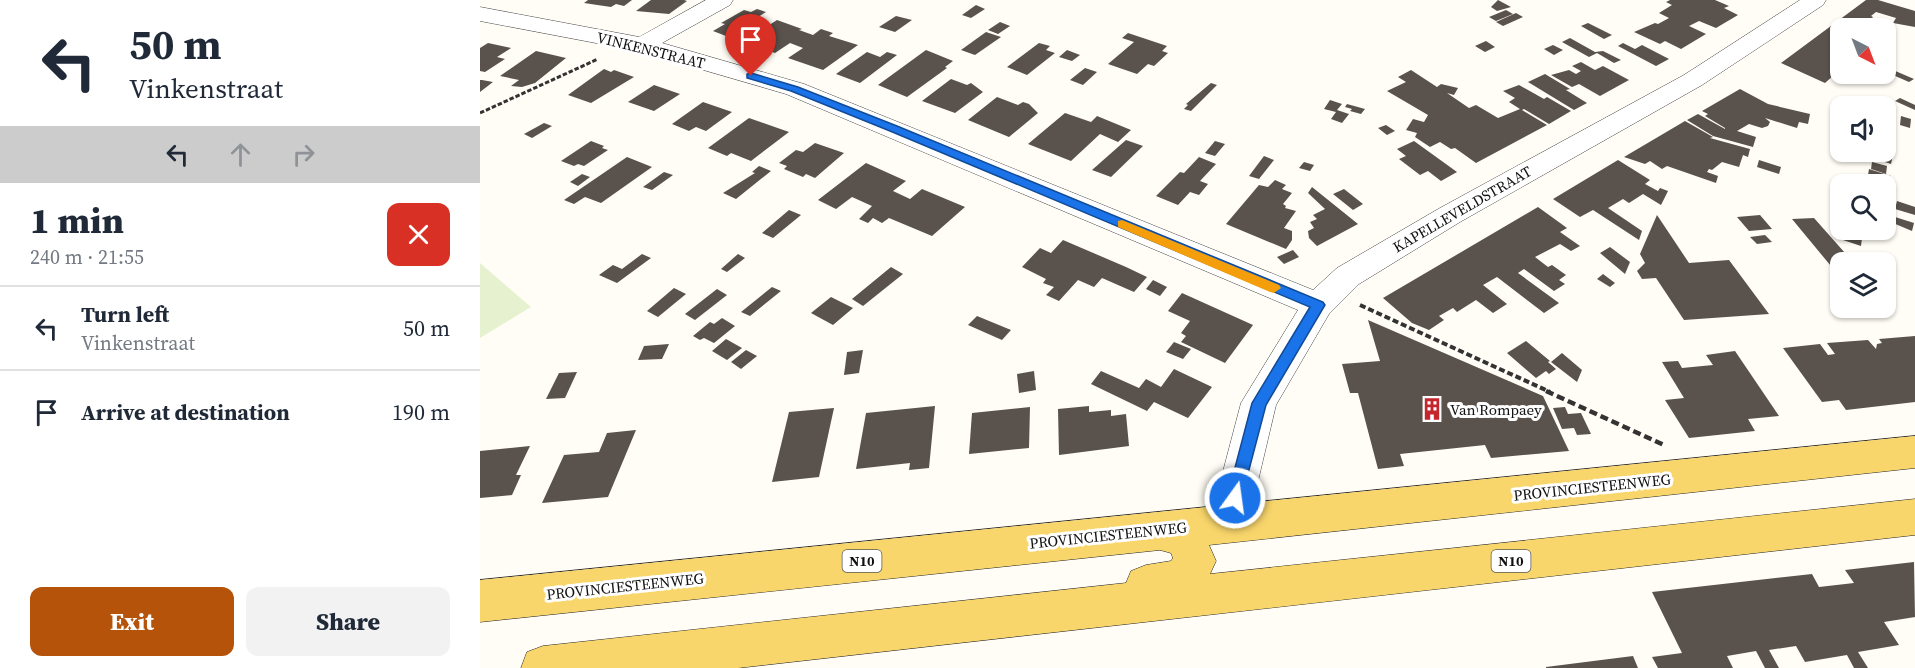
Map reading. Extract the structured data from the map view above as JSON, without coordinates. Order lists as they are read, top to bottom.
{
  "streets": {
    "main road": ["PROVINCIESTEENWEG", "N10"],
    "street": ["VINKENSTRAAT", "KAPELLEVELDSTRAAT"]
  },
  "crossings": [
    ["VINKENSTRAAT", "KAPELLEVELDSTRAAT"],
    ["KAPELLEVELDSTRAAT", "PROVINCIESTEENWEG"]
  ],
  "places": {
    "building": ["Van Rompaey"]
  },
  "north": "bottom right",
  "page": {
    "turn": ["50 m", "Vinkenstraat"],
    "heading": ["1 min", "240 m · 21:55"],
    "list": [
      {
        "name": "Turn left",
        "note": "Vinkenstraat",
        "value": "50 m"
      },
      {
        "name": "Arrive at destination",
        "value": "190 m"
      }
    ],
    "buttons": ["Exit", "Share"]
  }
}
